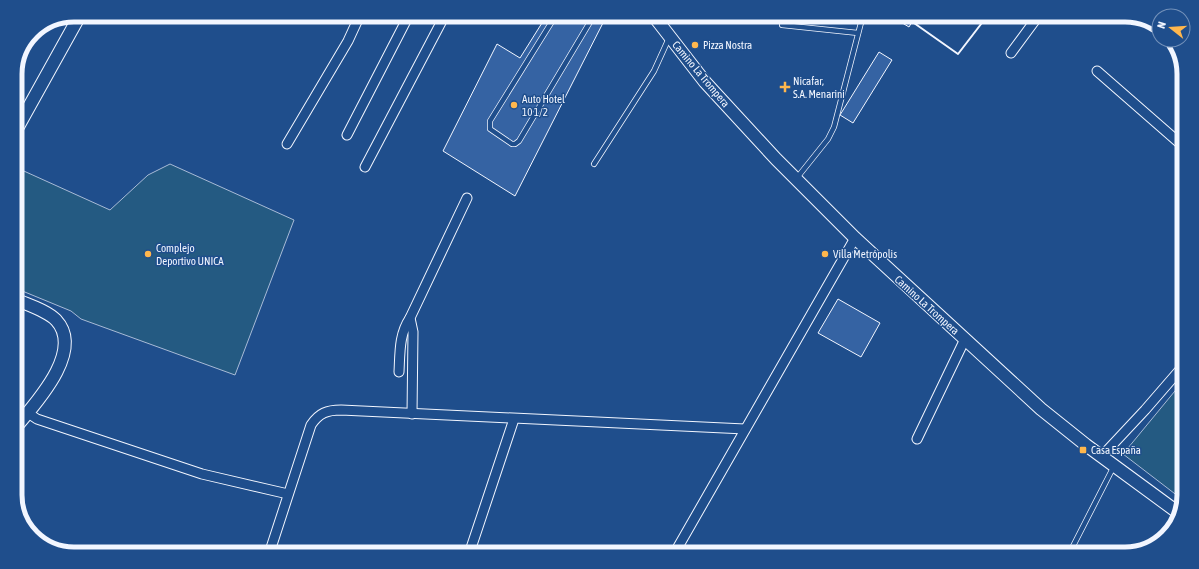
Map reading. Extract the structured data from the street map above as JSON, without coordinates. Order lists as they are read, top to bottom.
{
  "streets": {
    "street": ["Camino La Trompera"]
  },
  "places": {
    "other": [
      "Pizza Nostra",
      "Auto Hotel 10 1/2",
      "Complejo Deportivo UNICA",
      "Villa Metrópolis"
    ],
    "health": ["Nicafar, S.A. Menarini"],
    "transit": ["Casa España"]
  },
  "north": "left"
}
